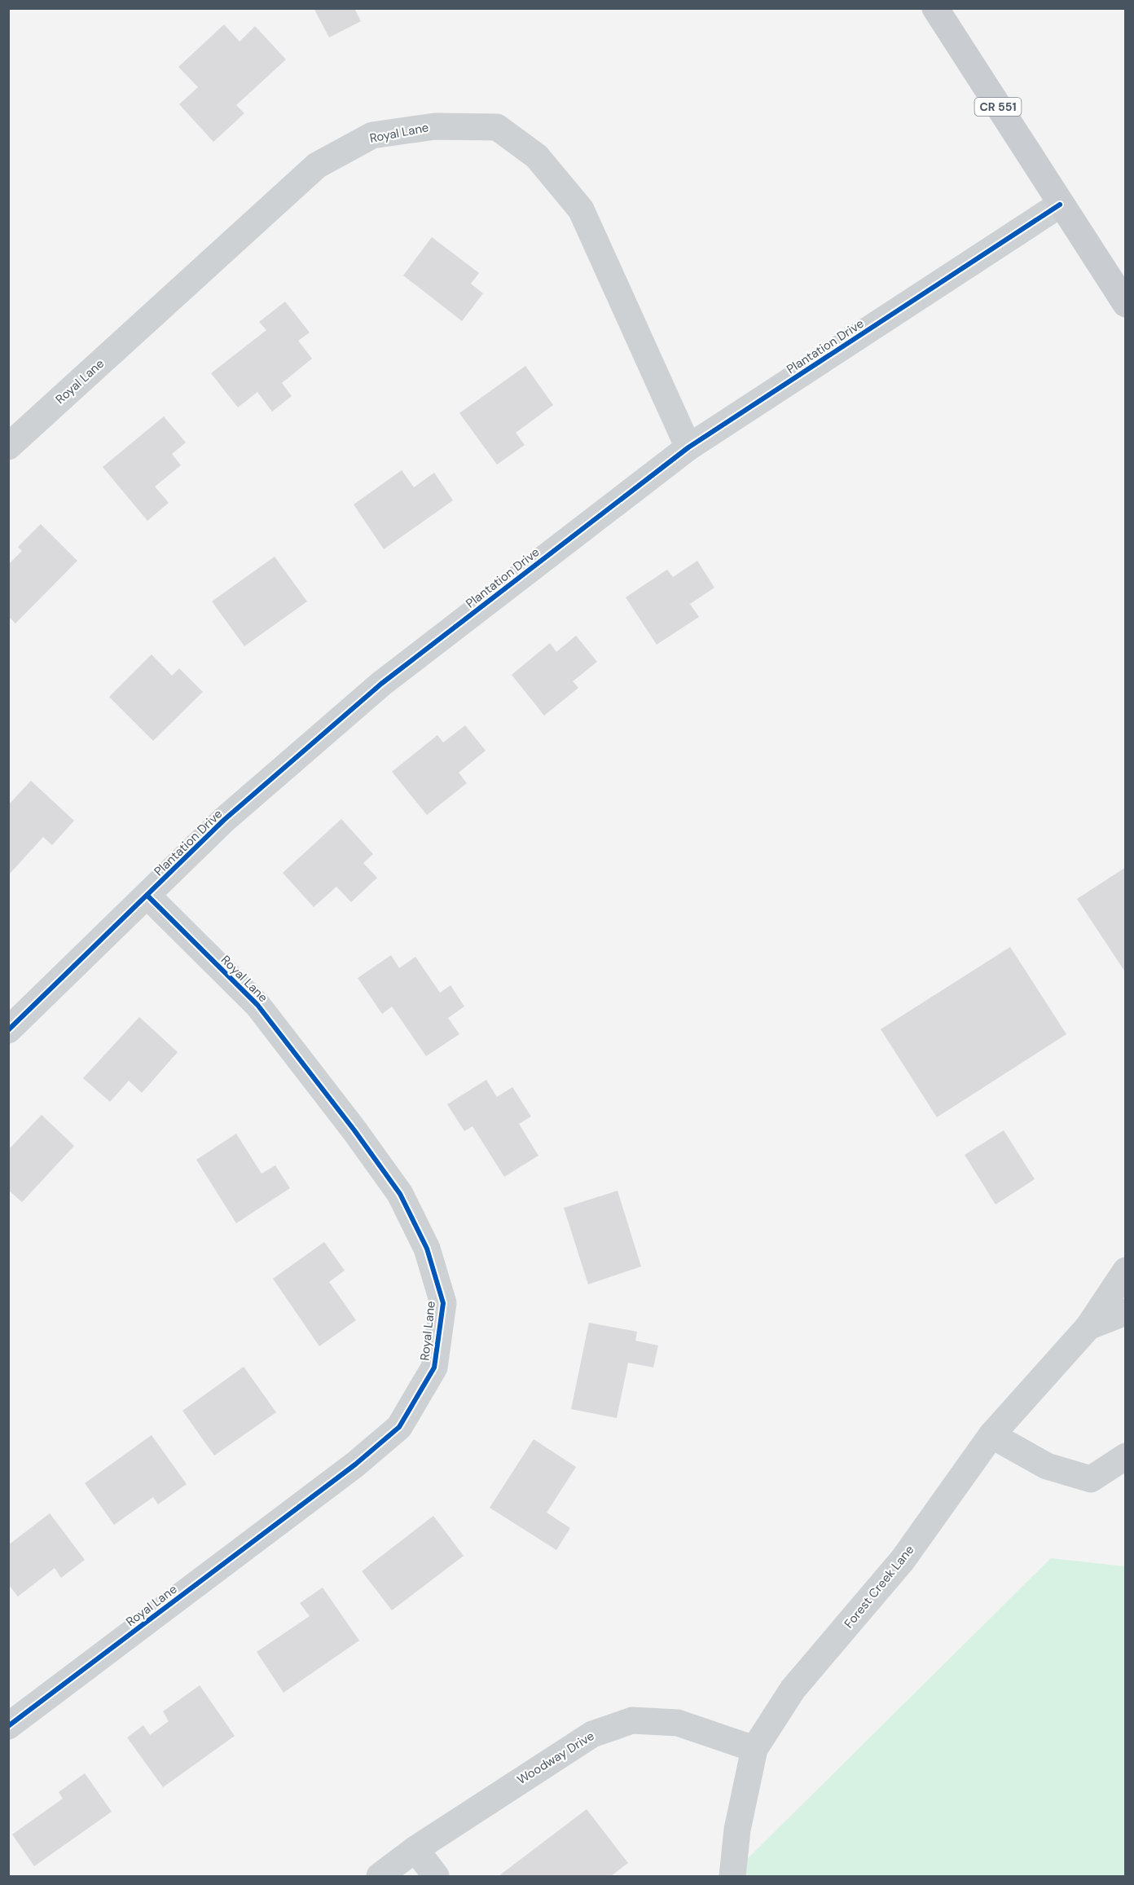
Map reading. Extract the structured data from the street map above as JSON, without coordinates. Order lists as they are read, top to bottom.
{
  "streets": {
    "main road": ["CR 551"],
    "street": [
      "Royal Lane",
      "Plantation Drive",
      "Forest Creek Lane",
      "Woodway Drive"
    ]
  },
  "crossings": [
    ["CR 551", "Plantation Drive"],
    ["Royal Lane", "Plantation Drive"],
    ["Forest Creek Lane", "Woodway Drive"]
  ]
}
